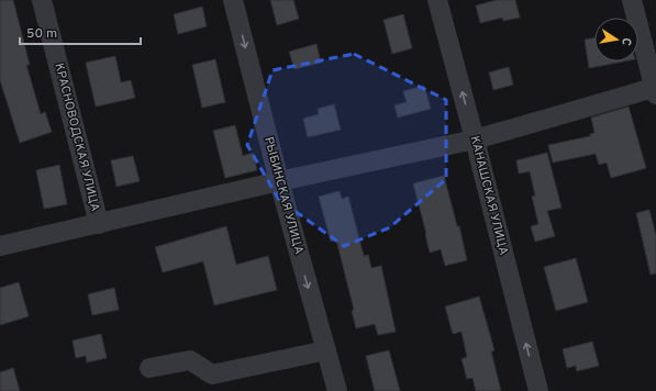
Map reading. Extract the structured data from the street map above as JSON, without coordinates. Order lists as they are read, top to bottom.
{
  "streets": {
    "street": ["КРАСНОВОДСКАЯ УЛИЦА", "РЫБИНСКАЯ УЛИЦА", "КАНАШСКАЯ УЛИЦА"]
  },
  "one_way": ["РЫБИНСКАЯ УЛИЦА", "КАНАШСКАЯ УЛИЦА"],
  "scale_bar": "50 m",
  "north": "right"
}
